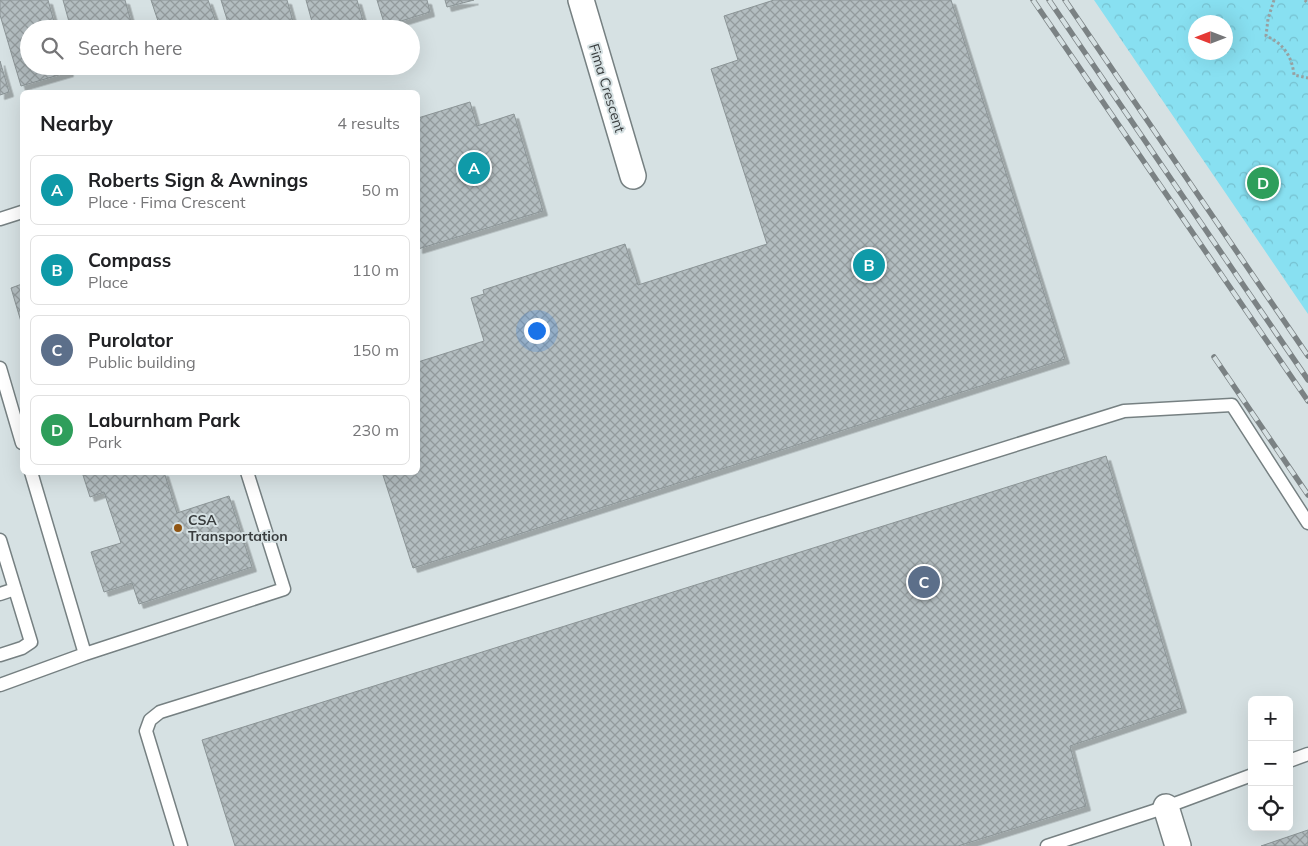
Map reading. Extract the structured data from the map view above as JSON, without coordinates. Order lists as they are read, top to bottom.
{
  "streets": {
    "street": ["Fima Crescent"]
  },
  "places": ["CSA Transportation"],
  "north": "left",
  "page": {
    "search": "Search here",
    "heading": ["Nearby", "4 results"],
    "pins": [
      "A",
      "D",
      "B",
      "C"
    ],
    "list": [
      {
        "mark": "A",
        "name": "Roberts Sign & Awnings",
        "note": "Place · Fima Crescent",
        "value": "50 m"
      },
      {
        "mark": "B",
        "name": "Compass",
        "note": "Place",
        "value": "110 m"
      },
      {
        "mark": "C",
        "name": "Purolator",
        "note": "Public building",
        "value": "150 m"
      },
      {
        "mark": "D",
        "name": "Laburnham Park",
        "note": "Park",
        "value": "230 m"
      }
    ],
    "map_buttons": ["+", "−"]
  }
}
